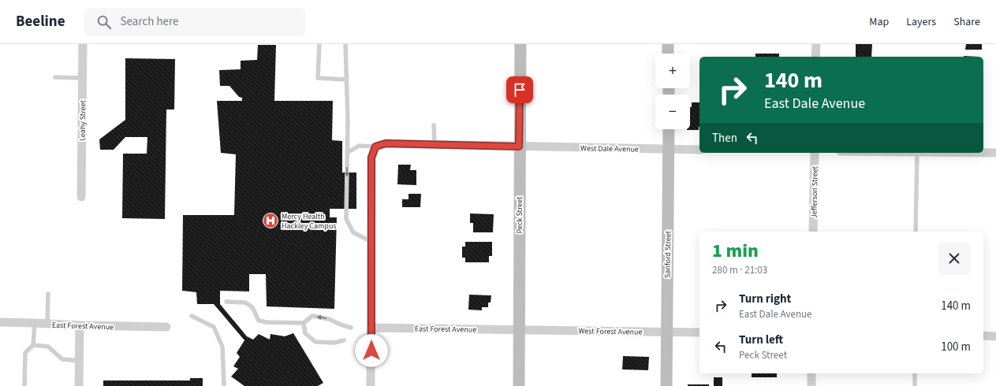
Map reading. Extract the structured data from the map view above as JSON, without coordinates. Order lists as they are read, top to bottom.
{
  "streets": {
    "street": [
      "Leahy Street",
      "West Dale Avenue",
      "Jefferson Street",
      "Peck Street",
      "Sanford Street",
      "East Forest Avenue",
      "West Forest Avenue"
    ]
  },
  "crossings": [
    ["West Dale Avenue", "Peck Street"],
    ["West Dale Avenue", "Sanford Street"],
    ["Peck Street", "East Forest Avenue"],
    ["Peck Street", "West Forest Avenue"],
    ["Sanford Street", "West Forest Avenue"],
    ["East Forest Avenue", "West Forest Avenue"]
  ],
  "places": {
    "hospital": ["Mercy Health Hackley Campus"]
  },
  "page": {
    "header": "Beeline",
    "search": "Search here",
    "nav": ["Map", "Layers", "Share"],
    "map_buttons": ["+", "−"],
    "turn": ["140 m", "East Dale Avenue"],
    "then": "Then",
    "heading": ["1 min", "280 m · 21:03"],
    "list": [
      {
        "name": "Turn right",
        "note": "East Dale Avenue",
        "value": "140 m"
      },
      {
        "name": "Turn left",
        "note": "Peck Street",
        "value": "100 m"
      }
    ]
  }
}
